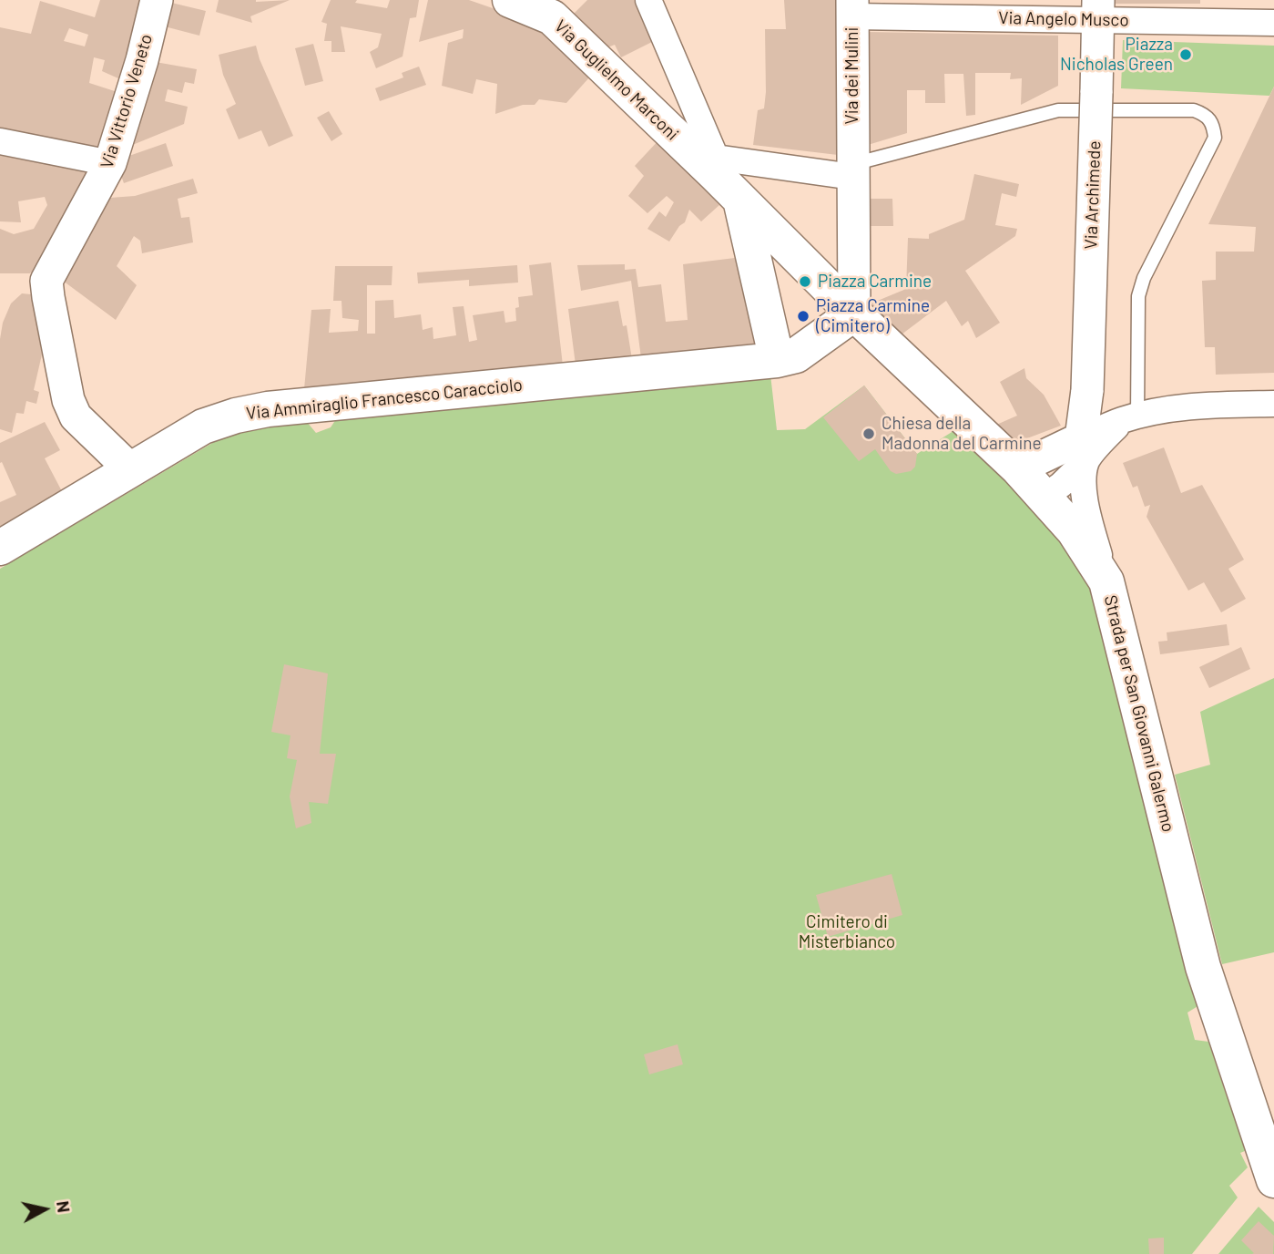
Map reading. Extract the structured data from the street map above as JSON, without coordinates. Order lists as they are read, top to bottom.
{
  "streets": {
    "main road": ["Via Guglielmo Marconi", "Via Ammiraglio Francesco Caracciolo", "Strada per San Giovanni Galermo"],
    "street": [
      "Via Angelo Musco",
      "Via dei Mulini",
      "Via Vittorio Veneto",
      "Via Archimede"
    ]
  },
  "crossings": [
    ["Via Angelo Musco", "Via dei Mulini"],
    ["Via Angelo Musco", "Via Archimede"],
    ["Via dei Mulini", "Via Ammiraglio Francesco Caracciolo"],
    ["Via dei Mulini", "Strada per San Giovanni Galermo"],
    ["Via Guglielmo Marconi", "Strada per San Giovanni Galermo"],
    ["Via Vittorio Veneto", "Via Ammiraglio Francesco Caracciolo"],
    ["Via Ammiraglio Francesco Caracciolo", "Strada per San Giovanni Galermo"]
  ],
  "parks": ["Cimitero di Misterbianco"],
  "places": [
    "Piazza Nicholas Green",
    "Piazza Carmine",
    "Piazza Carmine (Cimitero)",
    "Chiesa della Madonna del Carmine"
  ],
  "north": "right"
}
